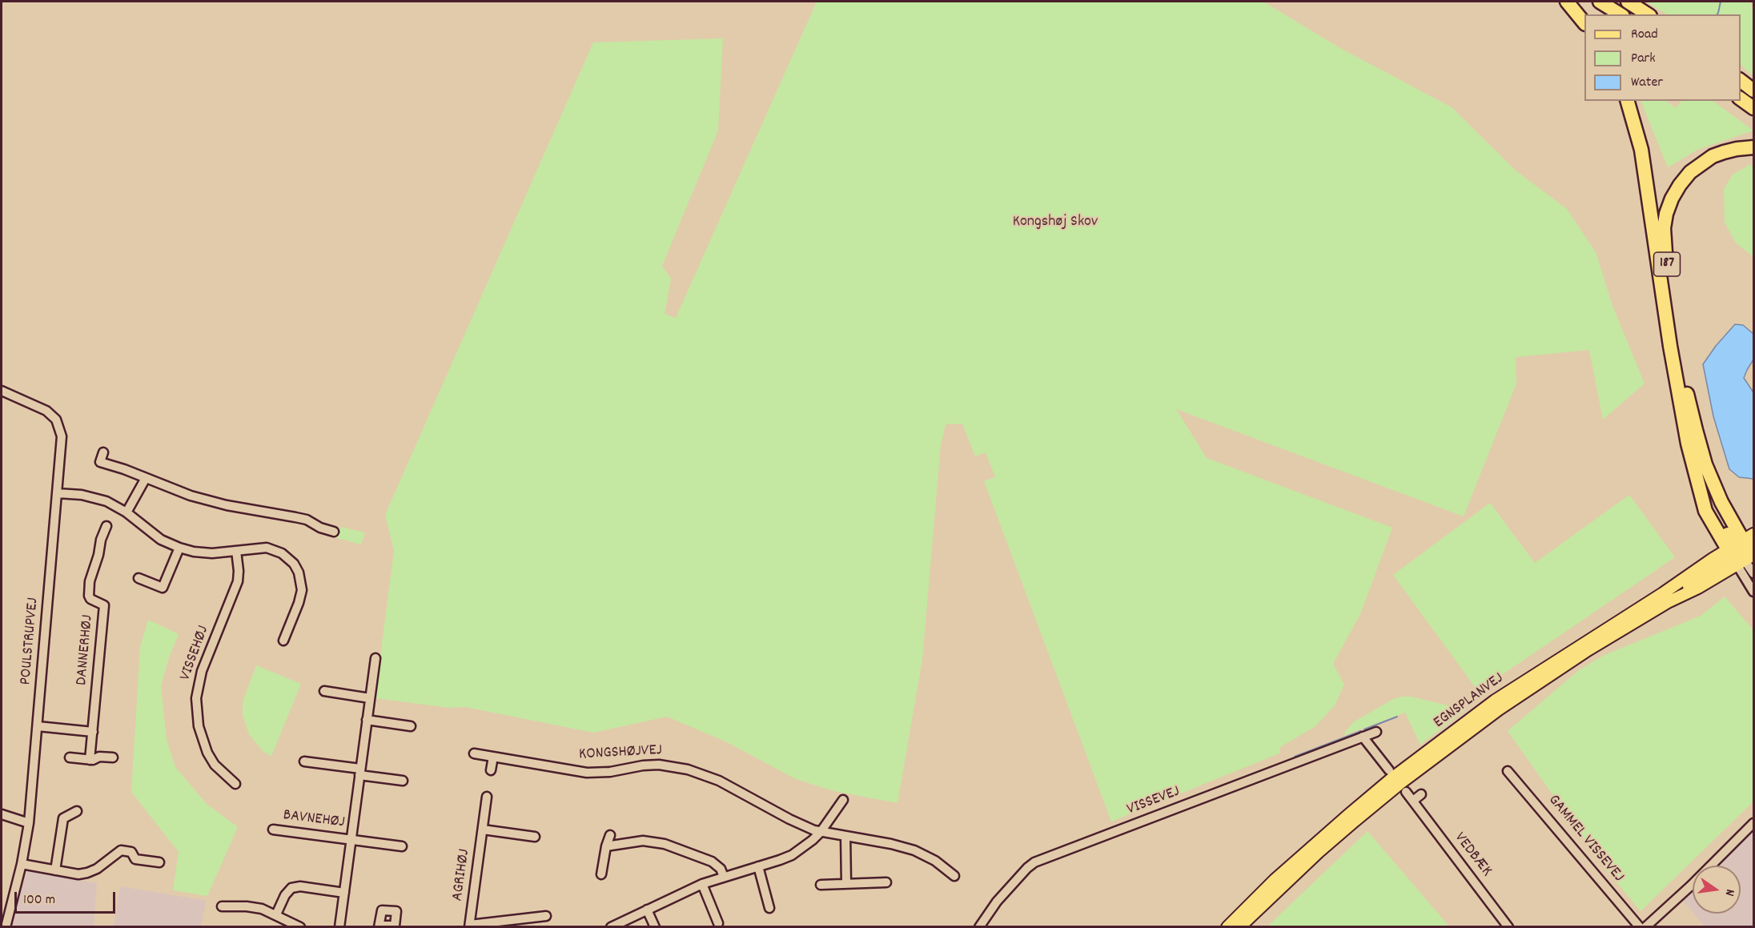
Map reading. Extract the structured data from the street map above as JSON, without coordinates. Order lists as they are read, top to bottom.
{
  "streets": {
    "highway": ["187"],
    "main road": ["EGNSPLANVEJ"],
    "street": [
      "POULSTRUPVEJ",
      "DANNERHØJ",
      "VISSEHØJ",
      "KONGSHØJVEJ",
      "VISSEVEJ",
      "BAVNEHØJ",
      "GAMMEL VISSEVEJ",
      "VEDBÆK",
      "AGRIHØJ"
    ]
  },
  "crossings": [
    ["187", "EGNSPLANVEJ"]
  ],
  "parks": ["Kongshøj Skov"],
  "legend": ["Road", "Park", "Water"],
  "scale_bar": "100 m",
  "north": "right"
}
